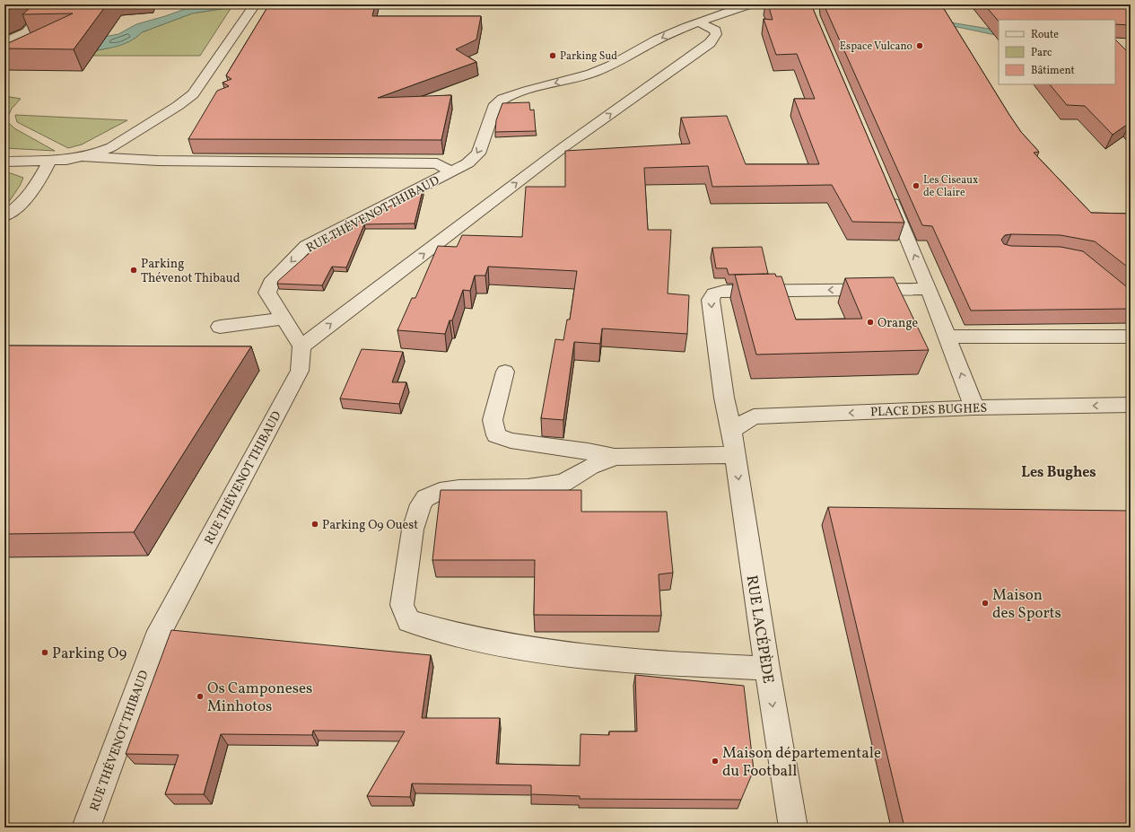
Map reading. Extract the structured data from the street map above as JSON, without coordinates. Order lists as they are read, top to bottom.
{
  "streets": {
    "street": ["RUE THÉVENOT THIBAUD", "PLACE DES BUGHES", "RUE LACÉPÈDE"]
  },
  "crossings": [
    ["PLACE DES BUGHES", "RUE LACÉPÈDE"]
  ],
  "districts": ["Les Bughes"],
  "places": [
    "Espace Vulcano",
    "Parking Sud",
    "Les Ciseaux de Claire",
    "Parking Thévenot Thibaud",
    "Orange",
    "Parking O9 Ouest",
    "Maison des Sports",
    "Parking O9",
    "Os Camponeses Minhotos",
    "Maison départementale du Football"
  ],
  "legend": ["Route", "Parc", "Bâtiment"]
}
